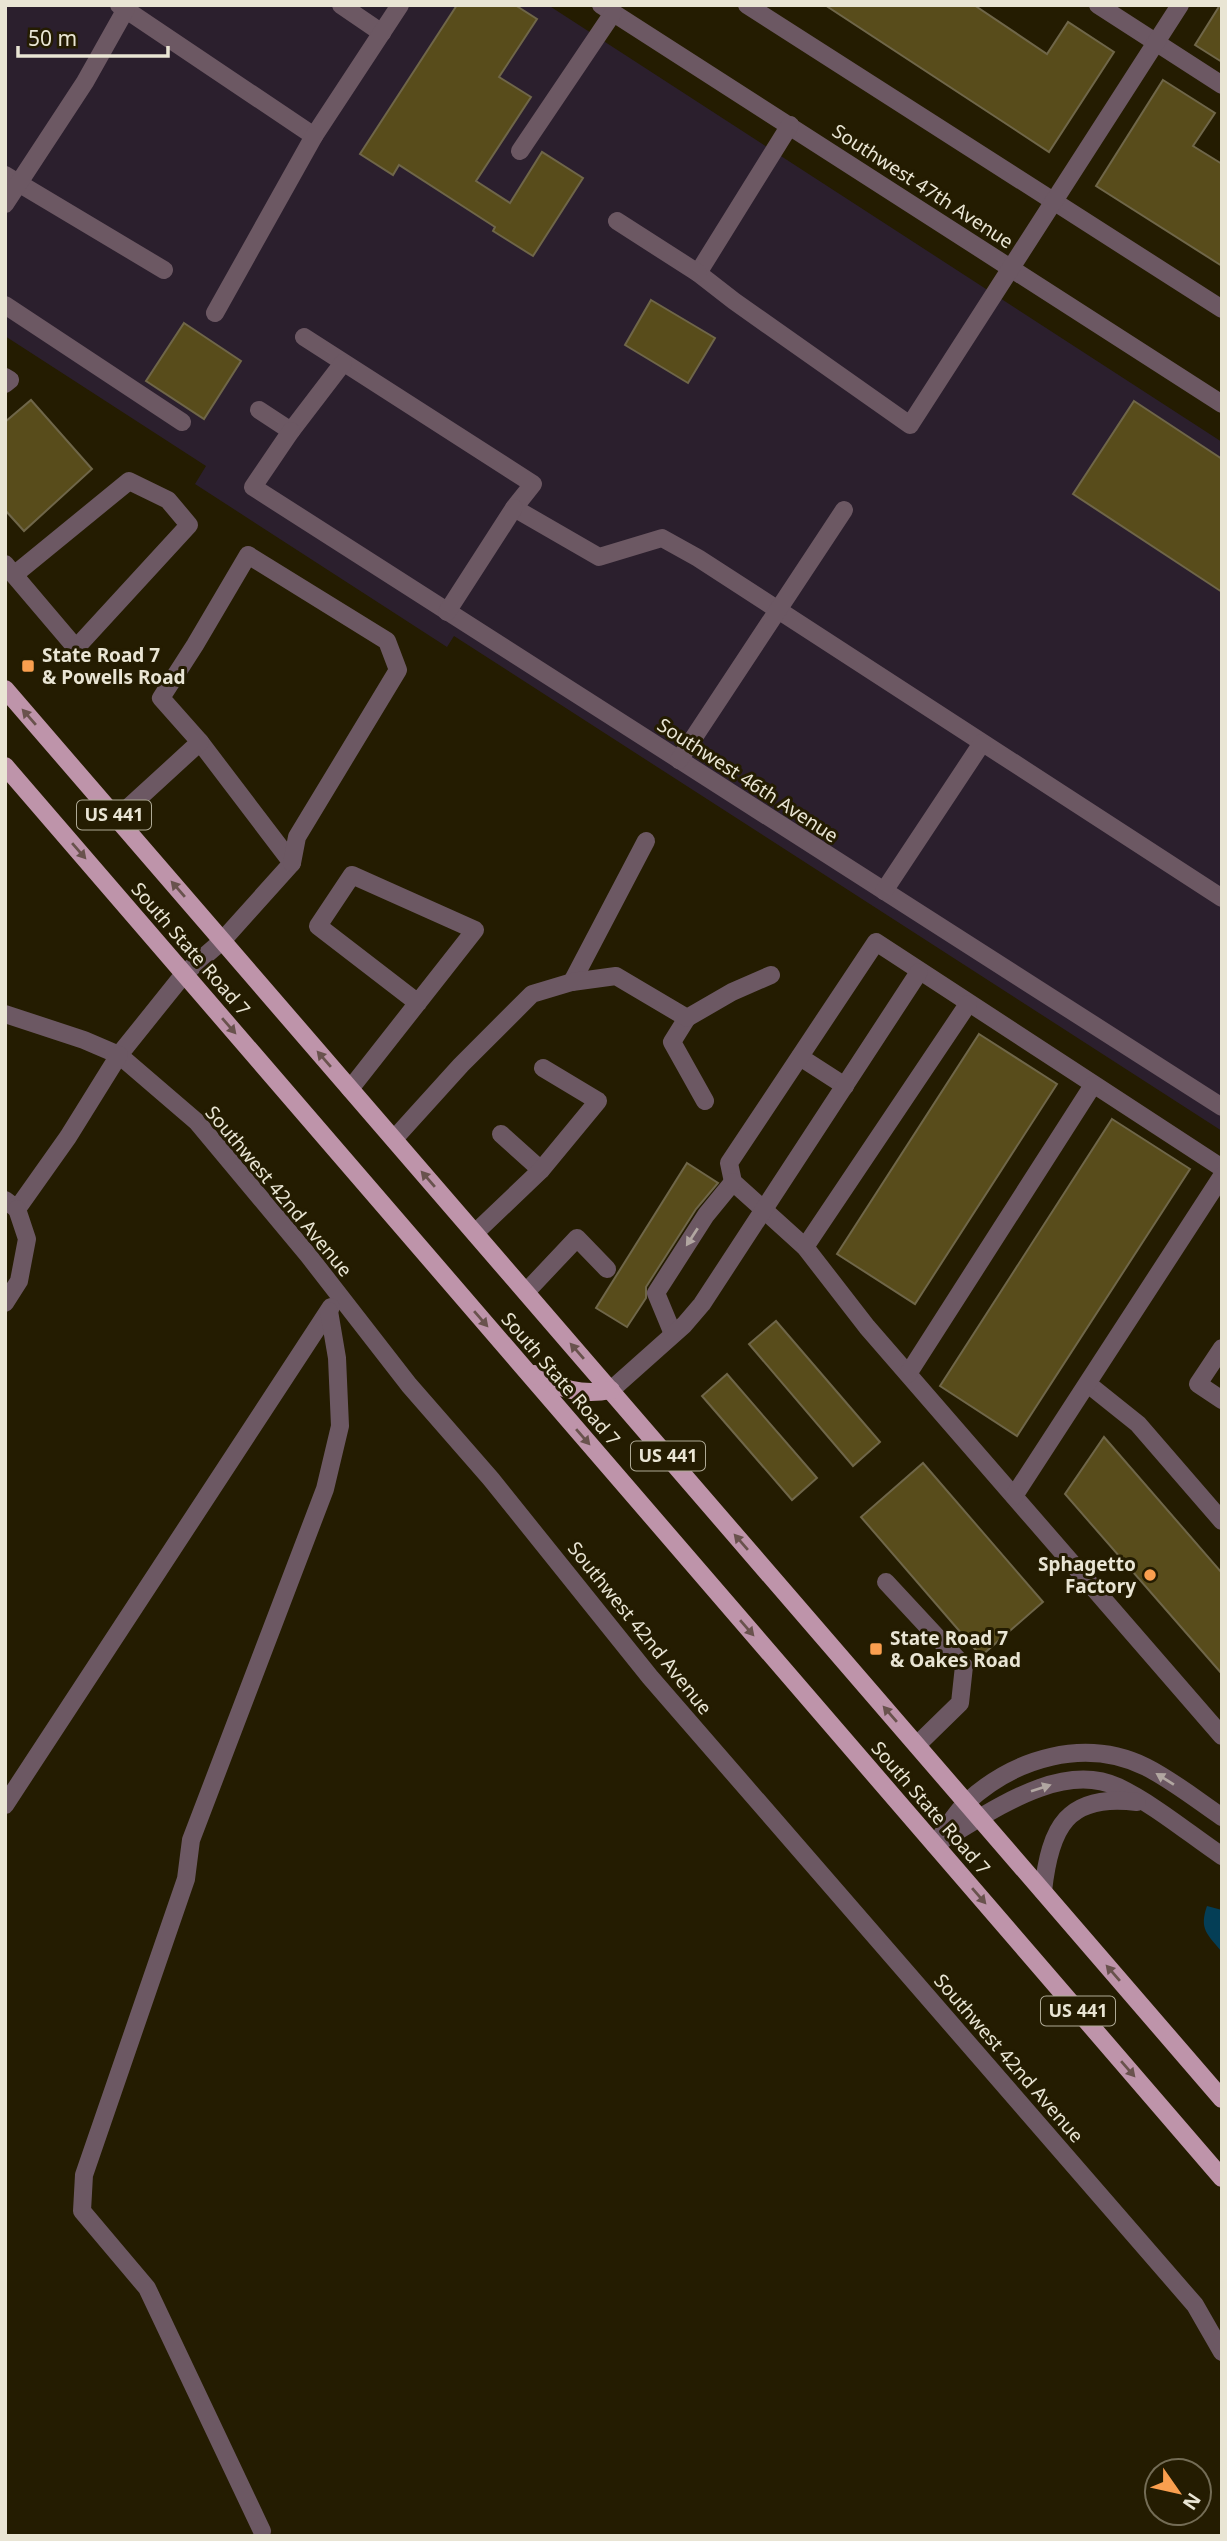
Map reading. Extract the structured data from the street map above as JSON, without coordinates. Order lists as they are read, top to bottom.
{
  "streets": {
    "main road": ["US 441", "South State Road 7"],
    "street": ["Southwest 47th Avenue", "Southwest 46th Avenue", "Southwest 42nd Avenue"]
  },
  "places": {
    "transit": ["State Road 7 & Powells Road", "State Road 7 & Oakes Road"],
    "other": ["Sphagetto Factory"]
  },
  "scale_bar": "50 m",
  "north": "bottom right"
}
